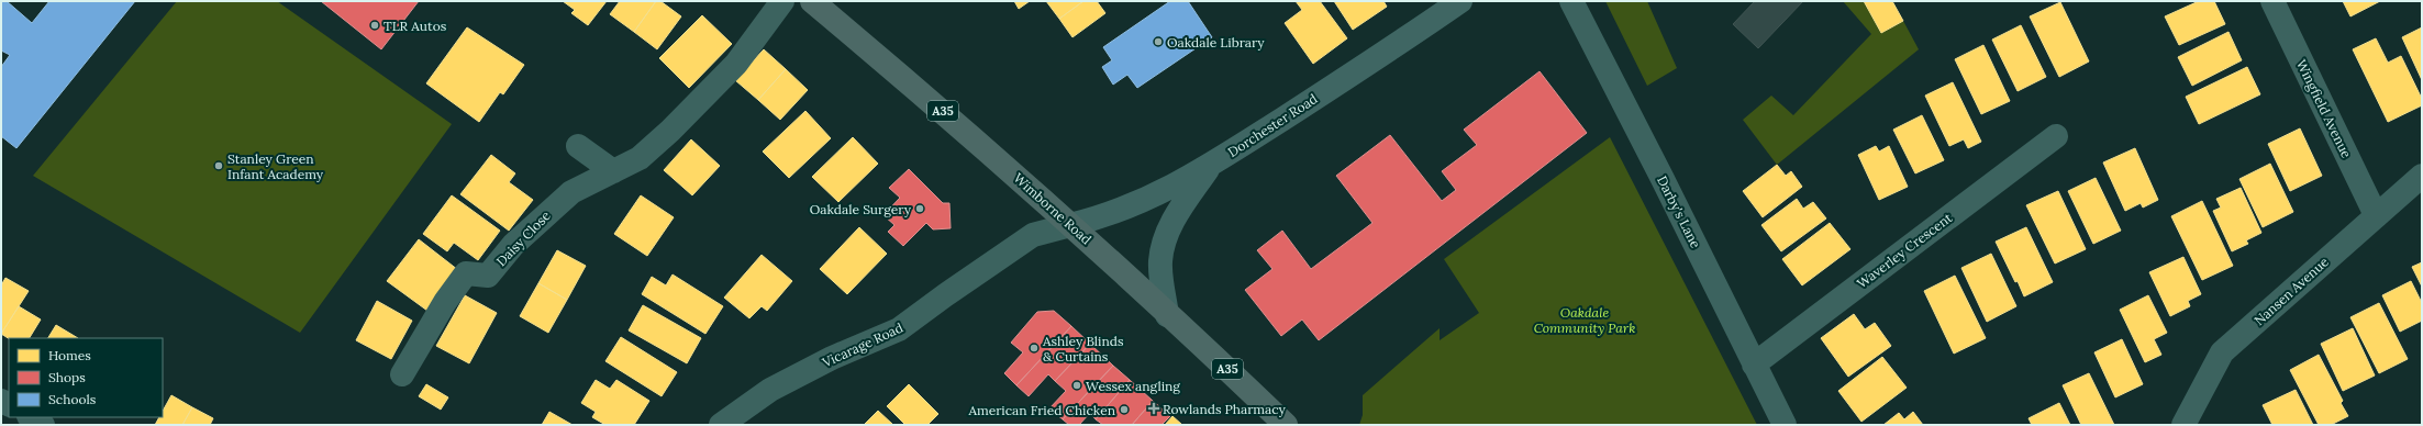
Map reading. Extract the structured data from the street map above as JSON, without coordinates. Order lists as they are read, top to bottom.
{
  "streets": {
    "highway": ["A35", "Wimborne Road"],
    "street": [
      "Wingfield Avenue",
      "Dorchester Road",
      "Darby's Lane",
      "Daisy Close",
      "Waverley Crescent",
      "Nansen Avenue",
      "Vicarage Road"
    ]
  },
  "crossings": [
    ["Wingfield Avenue", "Nansen Avenue"],
    ["Dorchester Road", "Wimborne Road"],
    ["Dorchester Road", "Vicarage Road"],
    ["Wimborne Road", "Vicarage Road"],
    ["Darby's Lane", "Waverley Crescent"]
  ],
  "parks": ["Oakdale Community Park"],
  "places": {
    "other": [
      "TLR Autos",
      "Oakdale Library",
      "Stanley Green Infant Academy",
      "Oakdale Surgery",
      "Ashley Blinds & Curtains",
      "Wessex angling",
      "American Fried Chicken"
    ],
    "health": ["Rowlands Pharmacy"]
  },
  "legend": ["Homes", "Shops", "Schools"]
}
